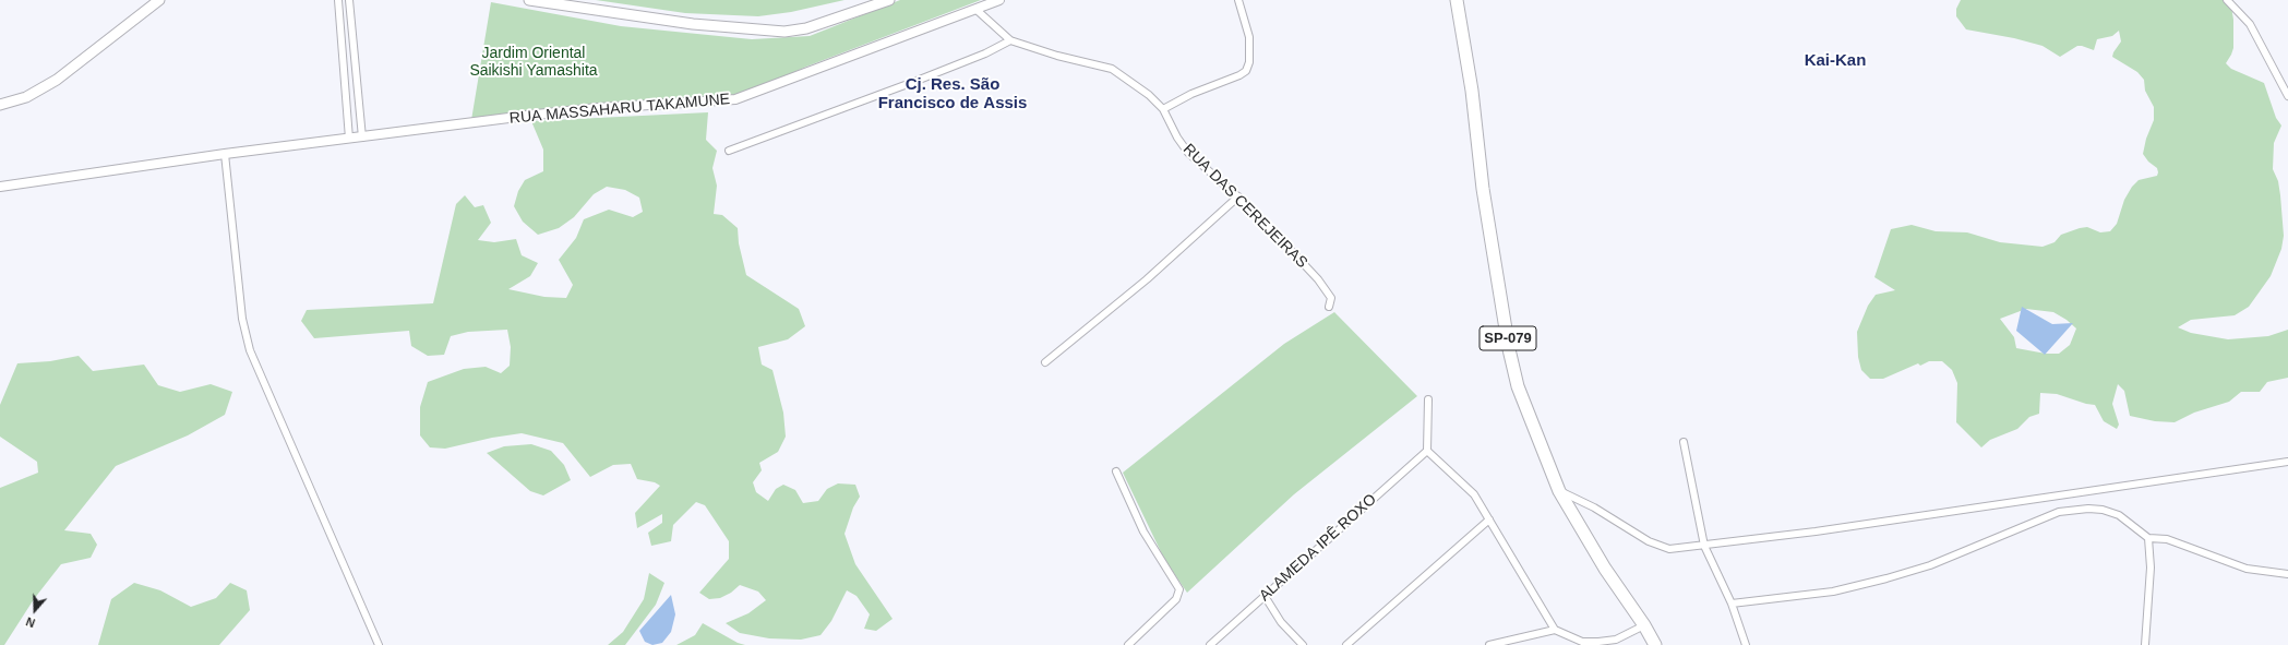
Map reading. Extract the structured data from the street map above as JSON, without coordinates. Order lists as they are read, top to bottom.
{
  "streets": {
    "highway": ["SP-079"],
    "street": ["RUA MASSAHARU TAKAMUNE", "RUA DAS CEREJEIRAS", "ALAMEDA IPÊ ROXO"]
  },
  "crossings": [
    ["RUA MASSAHARU TAKAMUNE", "RUA DAS CEREJEIRAS"]
  ],
  "districts": ["Kai-Kan", "Cj. Res. São Francisco de Assis"],
  "parks": ["Jardim Oriental Saikishi Yamashita"],
  "north": "bottom"
}
